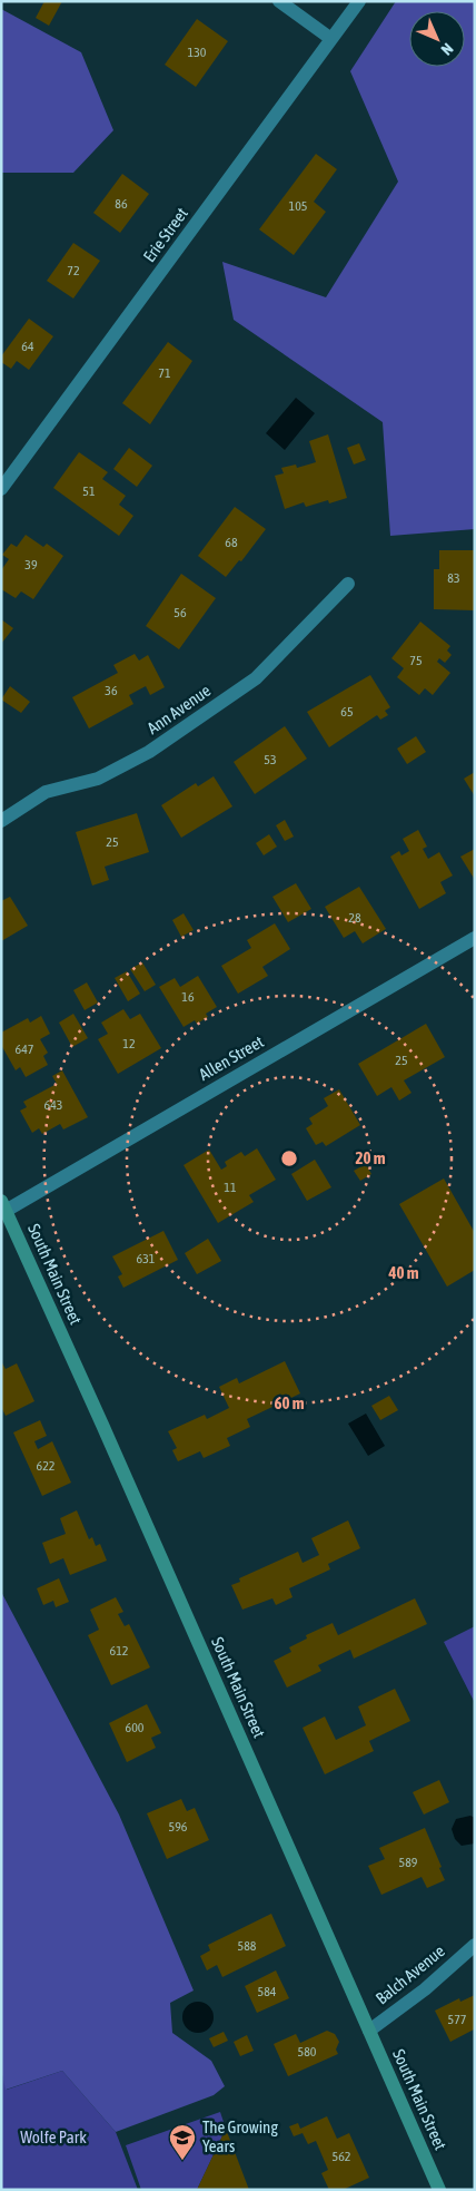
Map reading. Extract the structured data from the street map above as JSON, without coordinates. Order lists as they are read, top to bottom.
{
  "streets": {
    "main road": ["South Main Street"],
    "street": [
      "Erie Street",
      "Ann Avenue",
      "Allen Street",
      "Balch Avenue"
    ]
  },
  "crossings": [
    ["Allen Street", "South Main Street"],
    ["South Main Street", "Balch Avenue"]
  ],
  "parks": ["Wolfe Park"],
  "places": {
    "school or university": ["The Growing Years"]
  },
  "house_numbers": [
    "130",
    "86",
    "105",
    "72",
    "64",
    "71",
    "51",
    "68",
    "39",
    "83",
    "56",
    "75",
    "36",
    "65",
    "53",
    "25",
    "28",
    "16",
    "12",
    "647",
    "25",
    "643",
    "11",
    "631",
    "622",
    "612",
    "600",
    "596",
    "589",
    "588",
    "584",
    "577",
    "580",
    "562"
  ],
  "north": "bottom right",
  "rings": ["20 m", "40 m", "60 m"]
}
